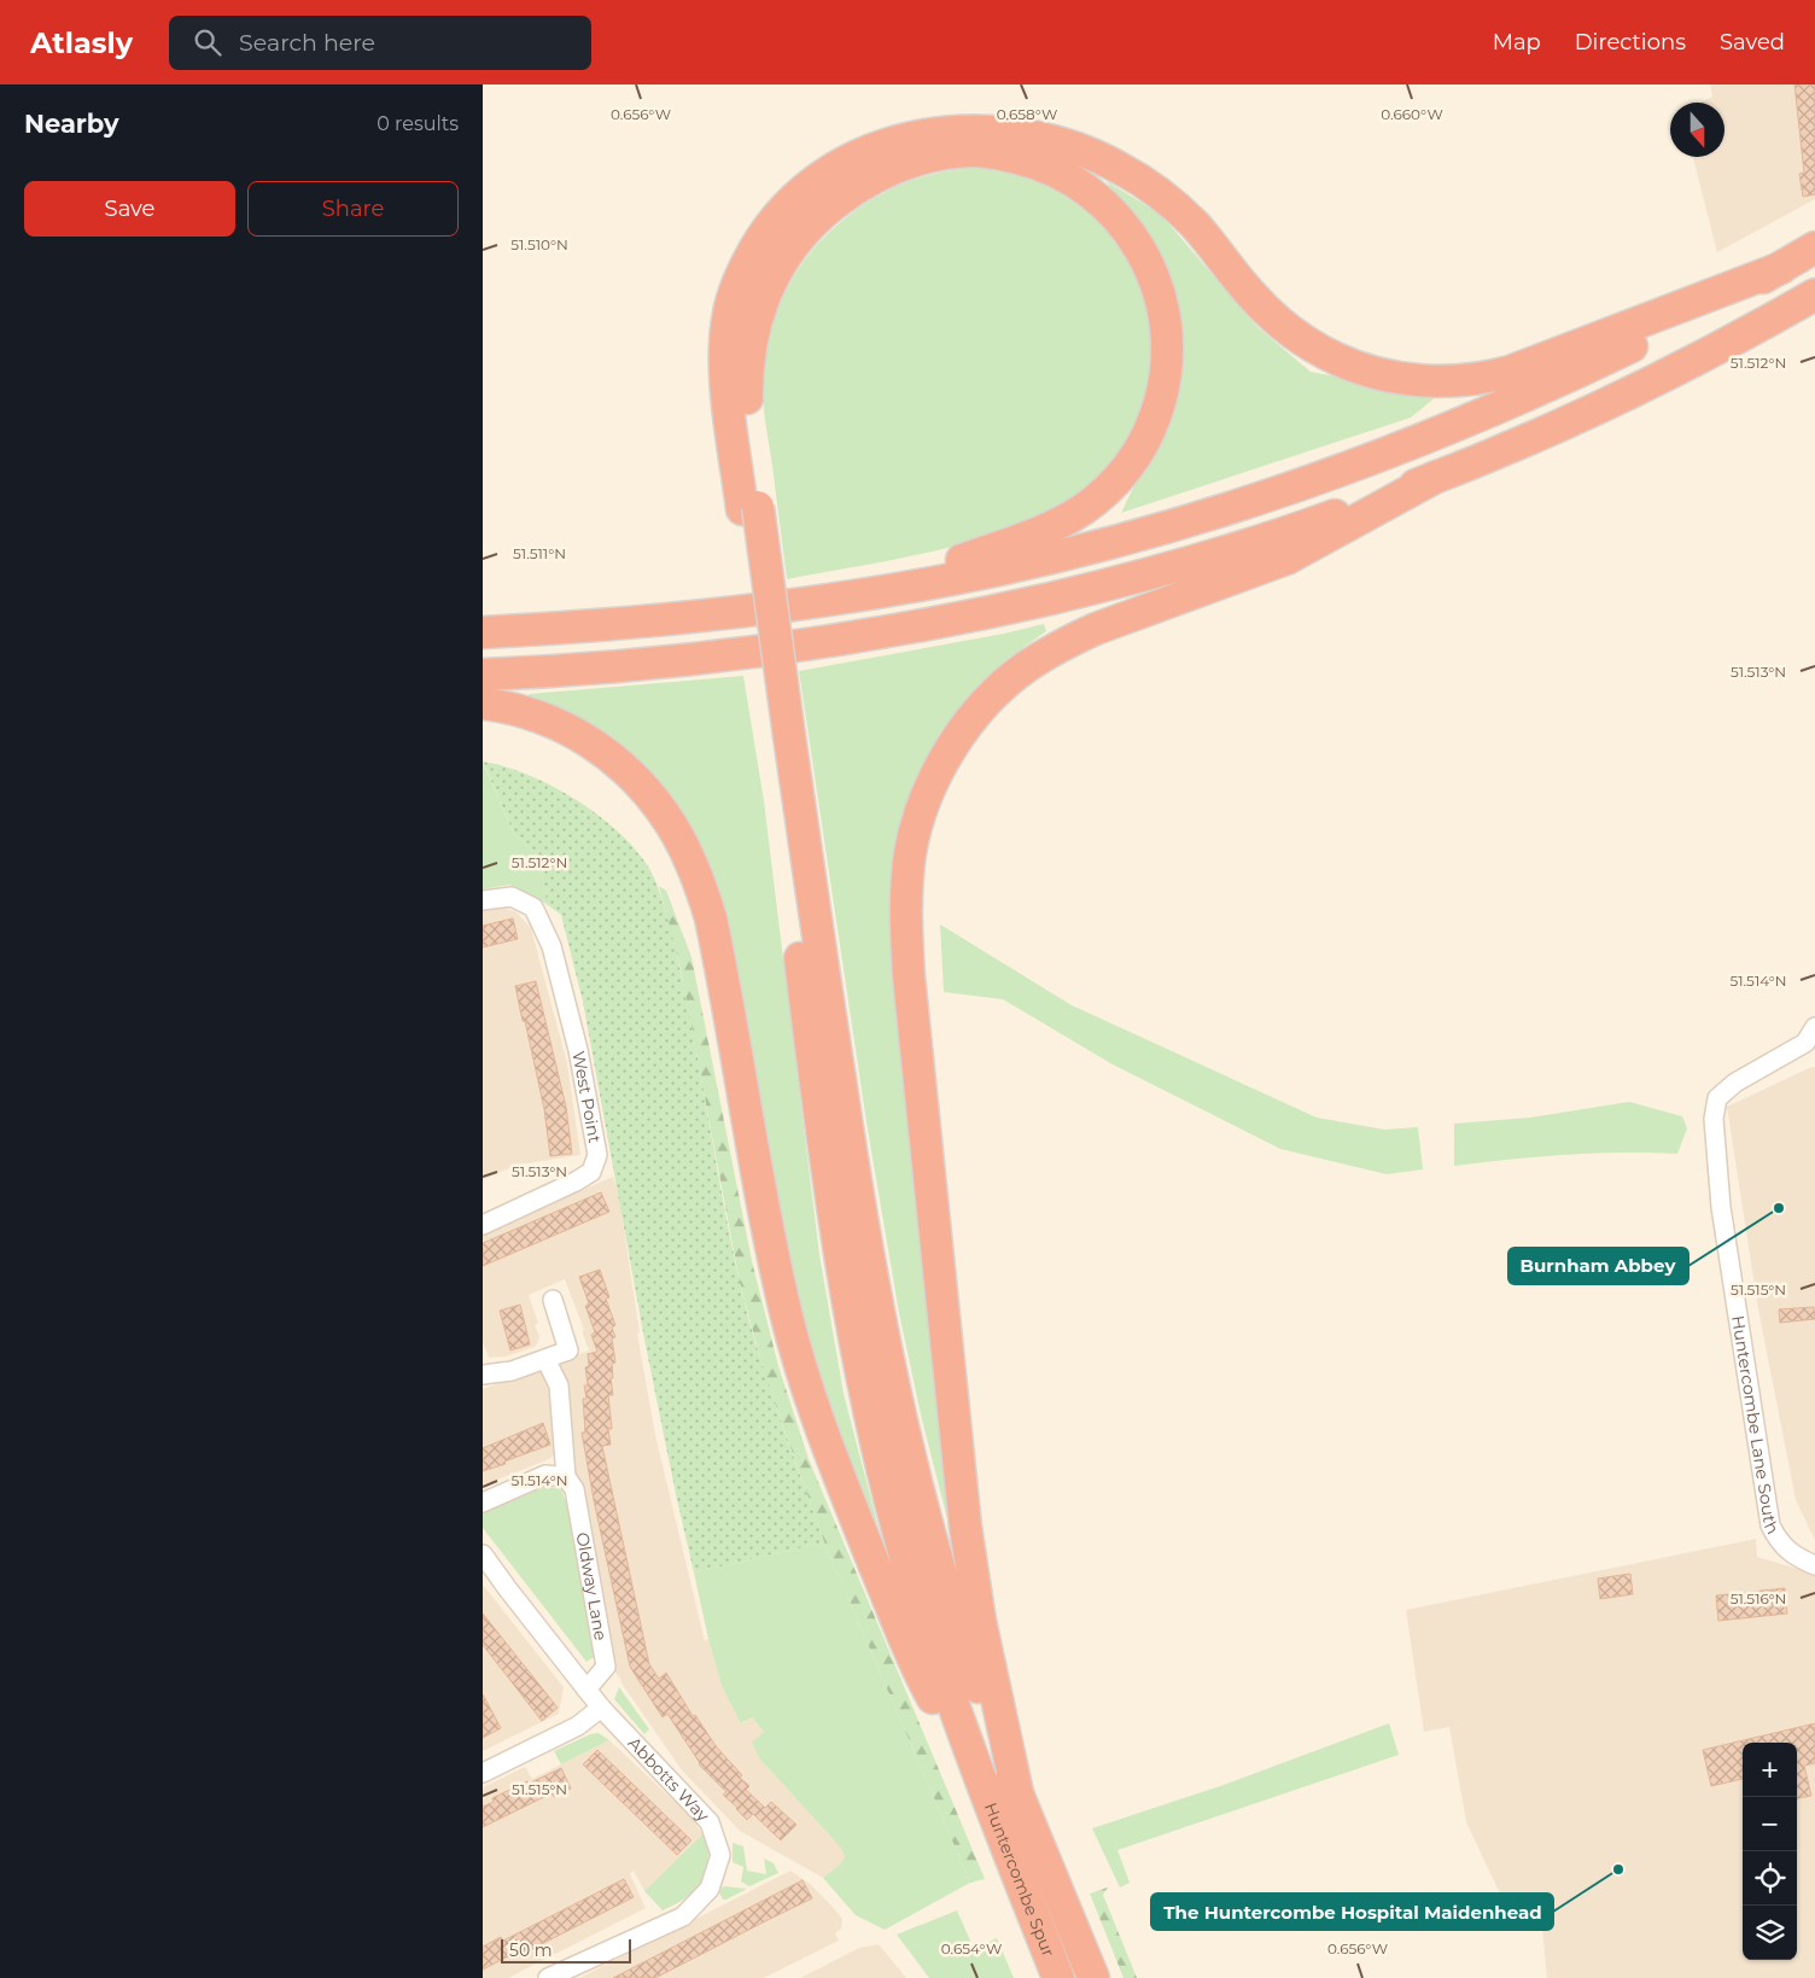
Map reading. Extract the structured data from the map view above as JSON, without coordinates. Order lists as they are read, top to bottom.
{
  "streets": {
    "highway": ["Huntercombe Spur"],
    "street": [
      "West Point",
      "Huntercombe Lane South",
      "Oldway Lane",
      "Abbotts Way"
    ]
  },
  "places": ["Burnham Abbey", "The Huntercombe Hospital Maidenhead"],
  "scale_bar": "50 m",
  "north": "bottom",
  "page": {
    "header": "Atlasly",
    "search": "Search here",
    "nav": ["Map", "Directions", "Saved"],
    "heading": ["Nearby", "0 results"],
    "buttons": ["Save", "Share"],
    "map_buttons": ["+", "−"],
    "scale": "50 m"
  },
  "coordinates": [
    "0.656°W",
    "0.658°W",
    "0.660°W",
    "51.510°N",
    "51.512°N",
    "51.511°N",
    "51.513°N",
    "51.514°N",
    "51.515°N",
    "51.516°N",
    "0.654°W"
  ]
}
